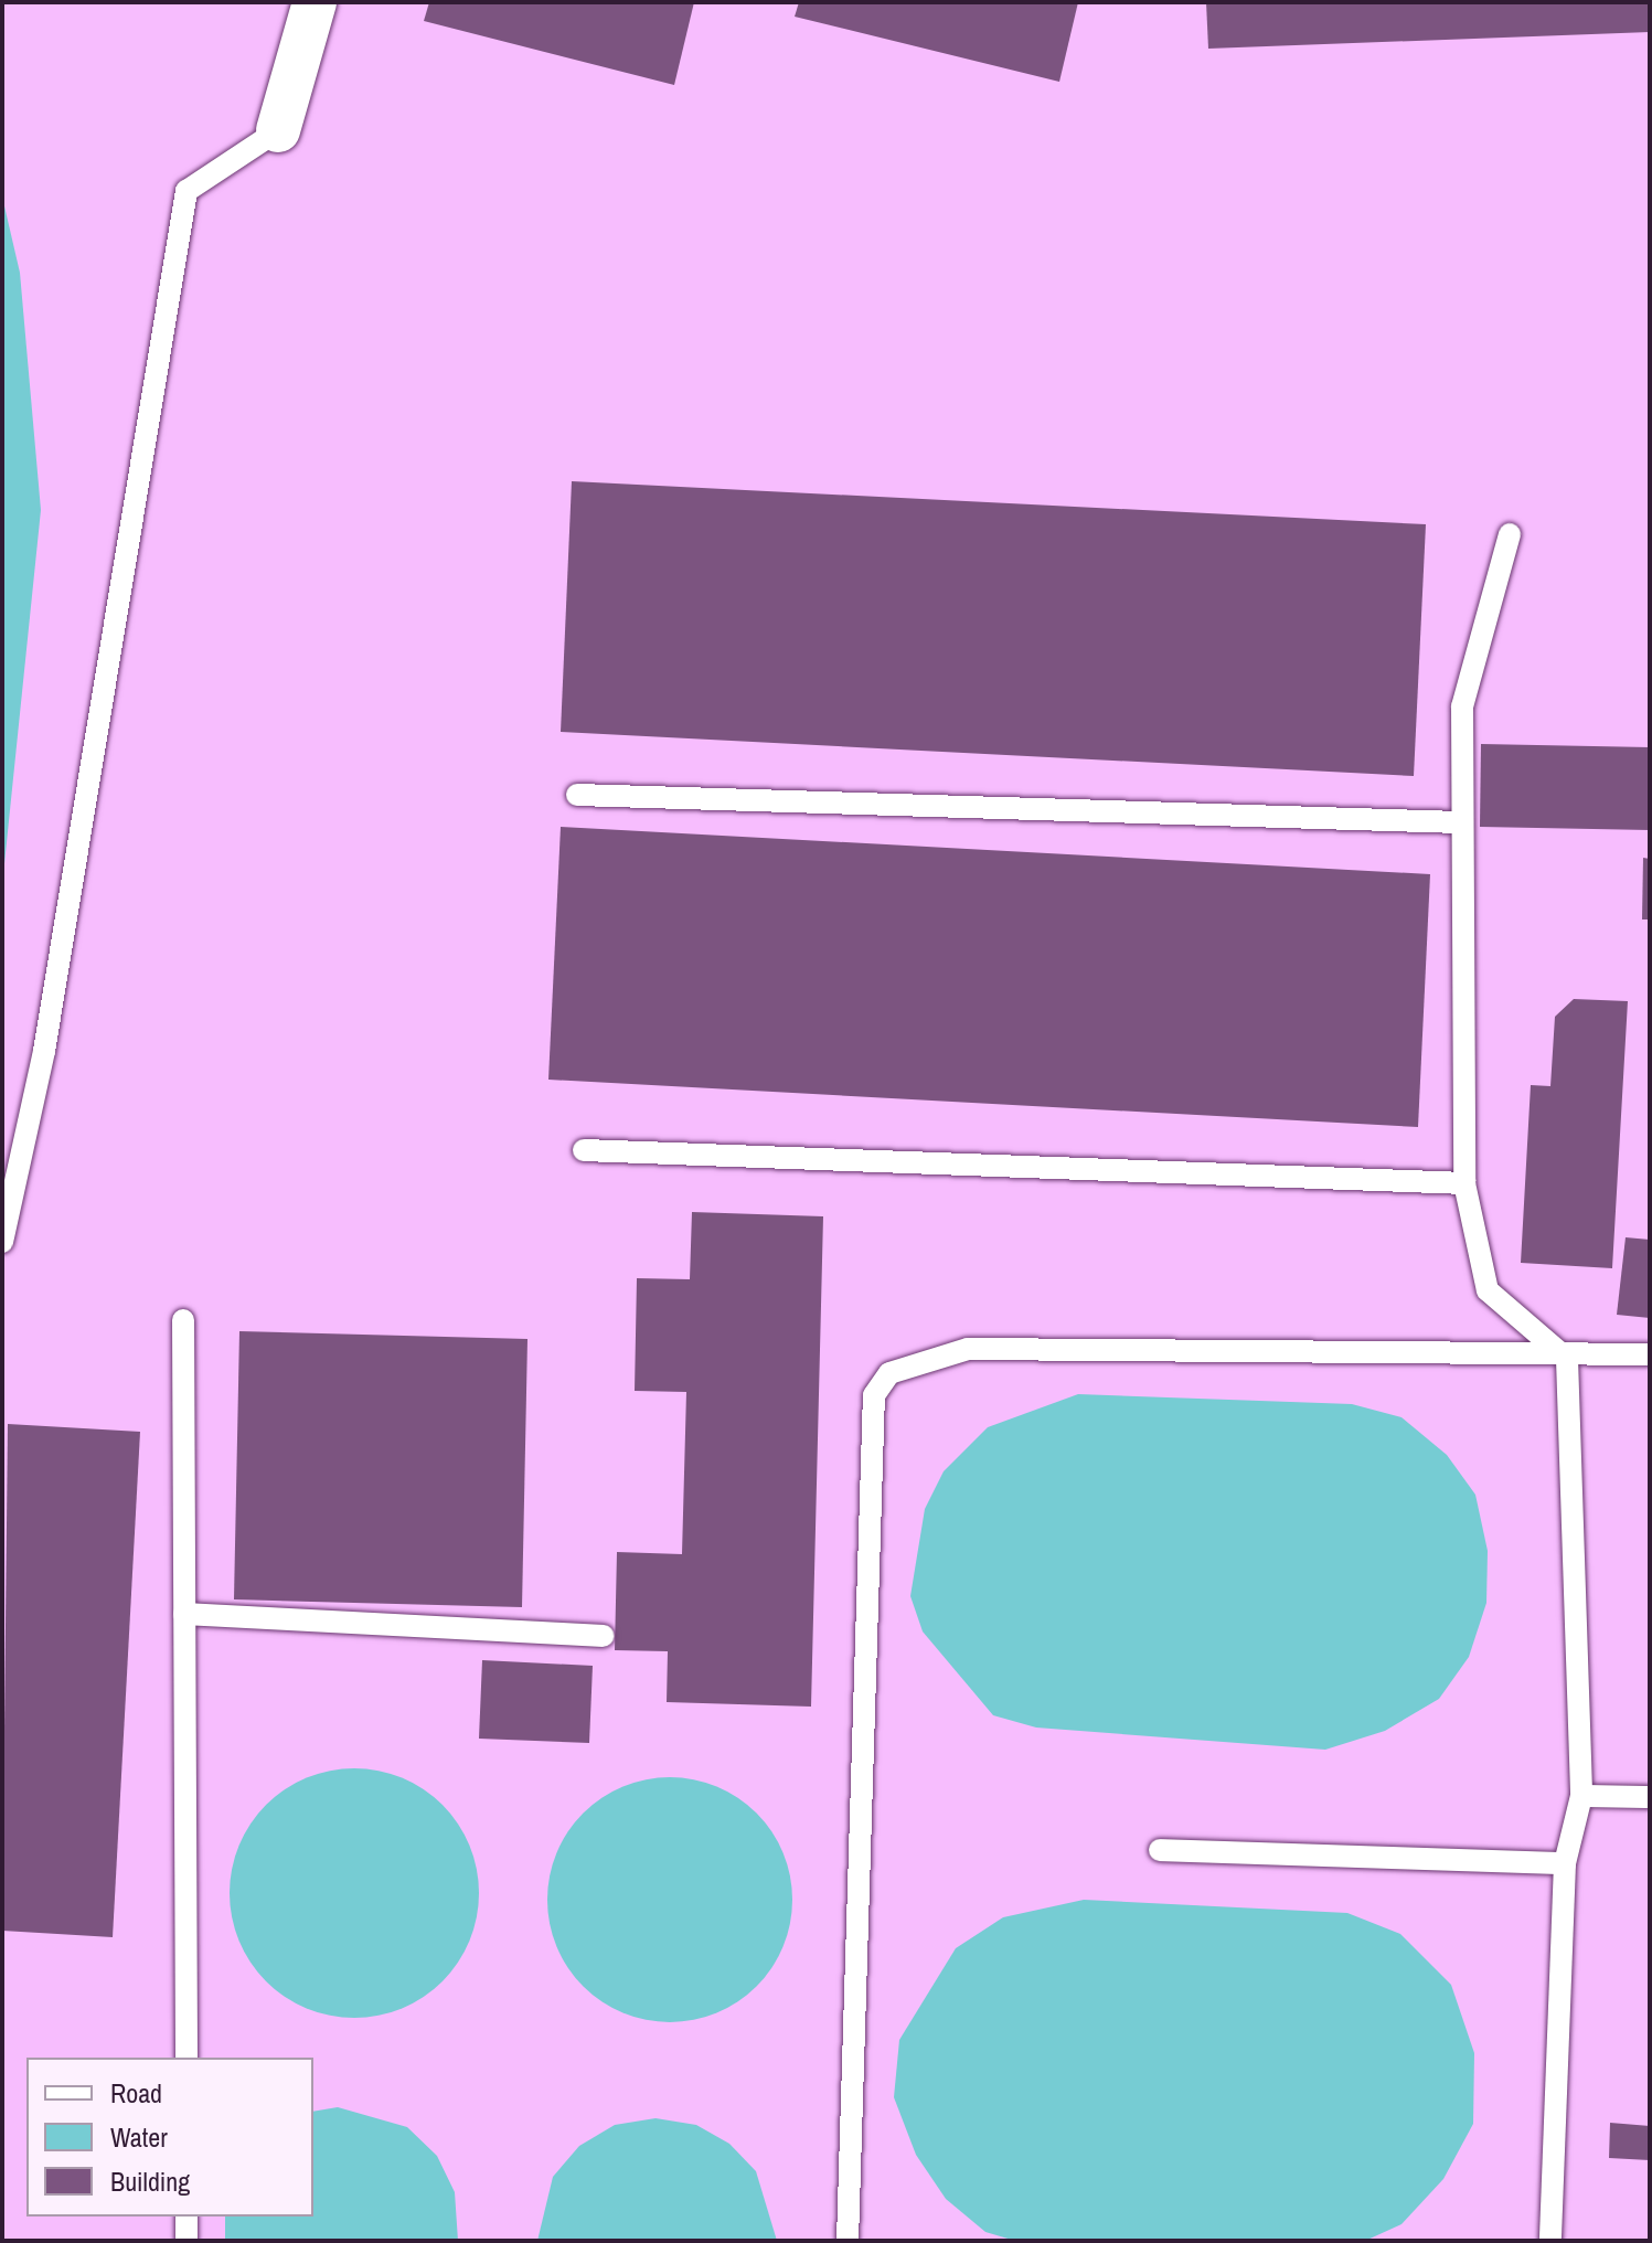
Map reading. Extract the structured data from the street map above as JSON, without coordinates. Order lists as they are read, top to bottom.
{
  "legend": ["Road", "Water", "Building"]
}
